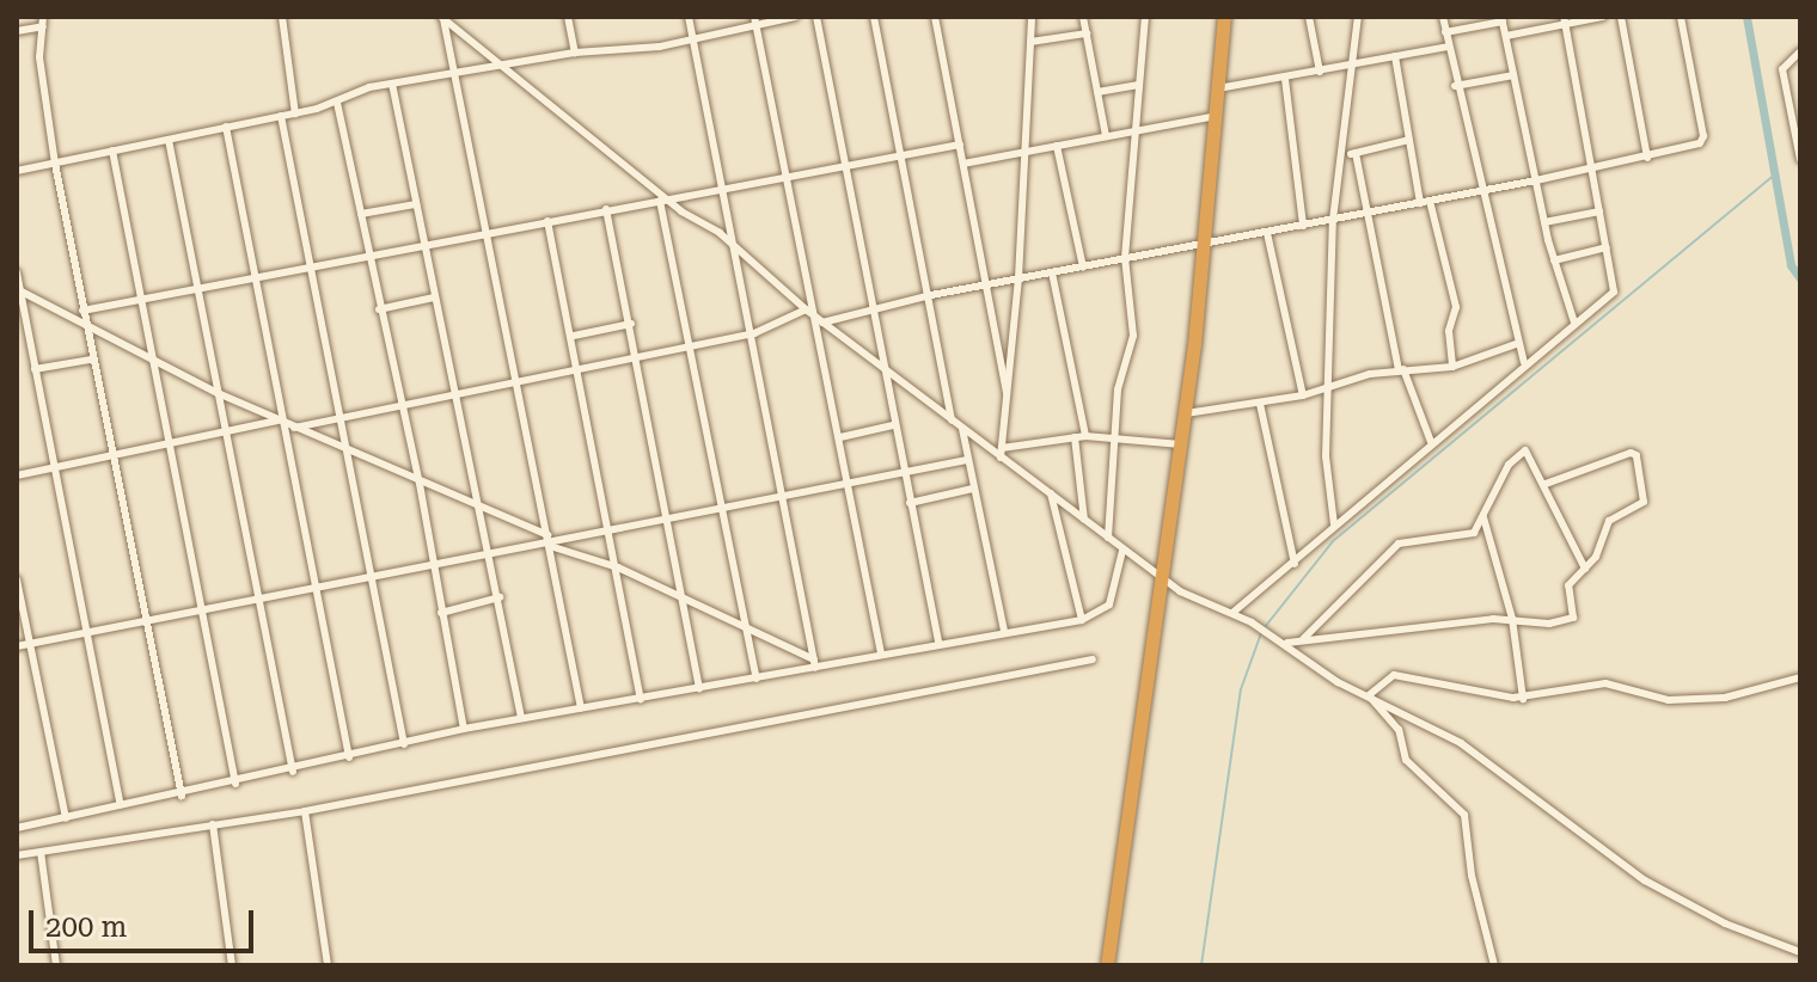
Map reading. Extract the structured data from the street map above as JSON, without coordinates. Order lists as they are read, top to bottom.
{
  "scale_bar": "200 m"
}
